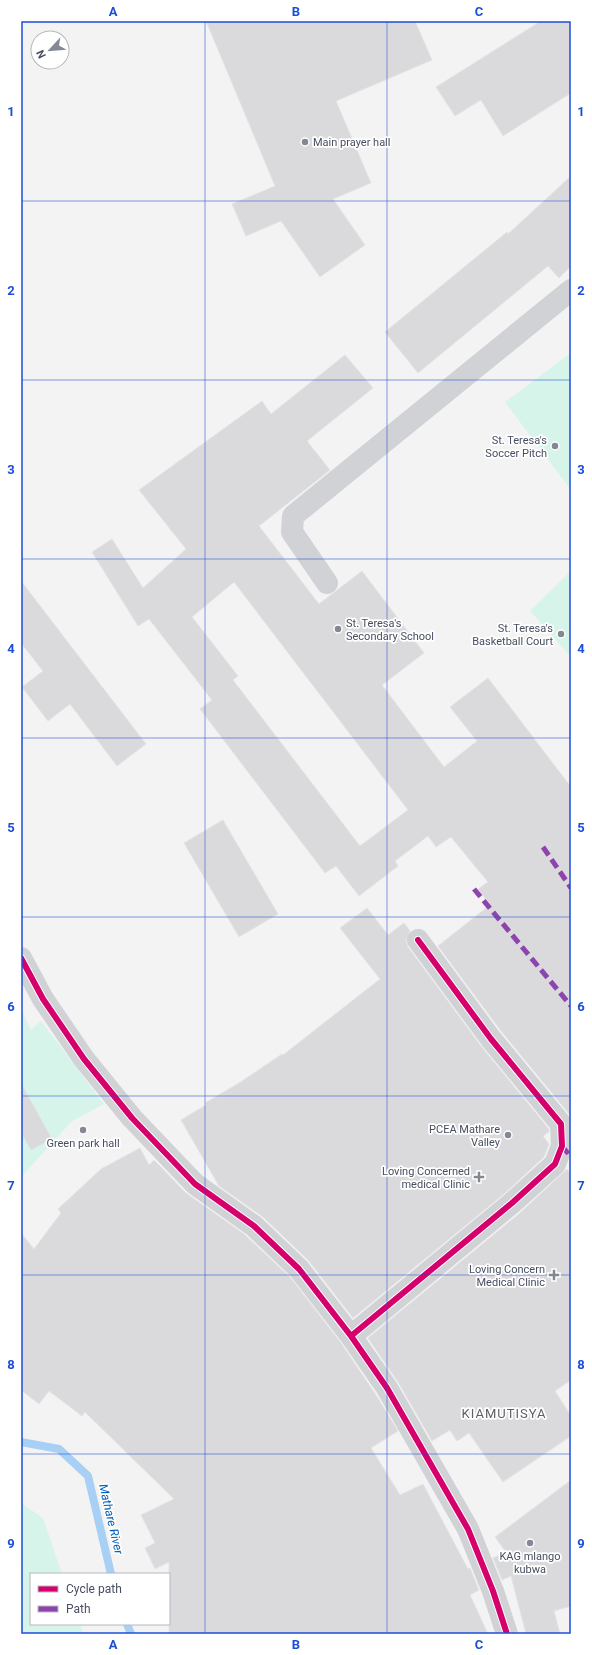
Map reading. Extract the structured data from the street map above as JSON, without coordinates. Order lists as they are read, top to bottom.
{
  "districts": ["KIAMUTISYA"],
  "water": ["Mathare River"],
  "places": {
    "other": [
      "Main prayer hall",
      "St. Teresa's Soccer Pitch",
      "St. Teresa's Secondary School",
      "St. Teresa's Basketball Court",
      "Green park hall",
      "PCEA Mathare Valley",
      "KAG mlango kubwa"
    ],
    "health": ["Loving Concerned medical Clinic", "Loving Concern Medical Clinic"]
  },
  "legend": ["Cycle path", "Path"],
  "north": "bottom left",
  "grid": {
    "columns": ["A", "B", "C"],
    "rows": [
      "1",
      "2",
      "3",
      "4",
      "5",
      "6",
      "7",
      "8",
      "9"
    ]
  }
}
